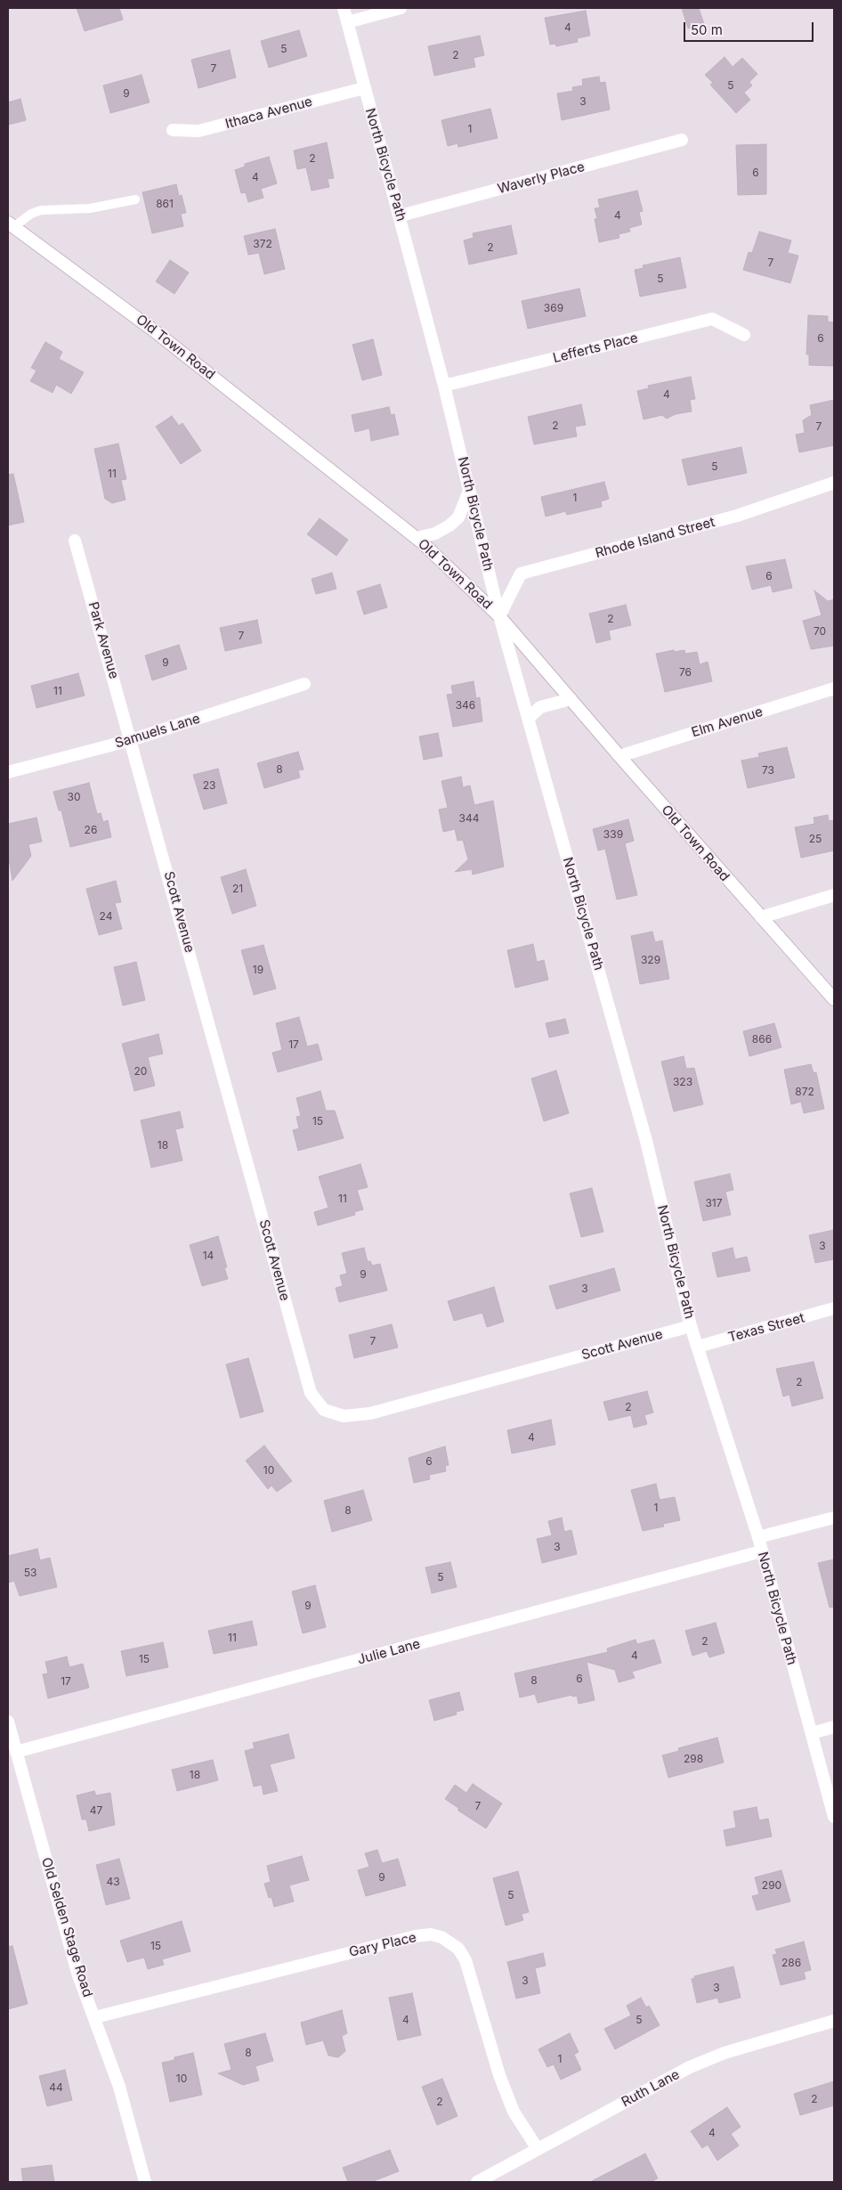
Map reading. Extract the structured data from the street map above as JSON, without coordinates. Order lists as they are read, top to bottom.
{
  "streets": {
    "street": [
      "Ithaca Avenue",
      "North Bicycle Path",
      "Waverly Place",
      "Old Town Road",
      "Lefferts Place",
      "Rhode Island Street",
      "Park Avenue",
      "Elm Avenue",
      "Samuels Lane",
      "Scott Avenue",
      "Texas Street",
      "Julie Lane",
      "Old Selden Stage Road",
      "Gary Place",
      "Ruth Lane"
    ]
  },
  "crossings": [
    ["Ithaca Avenue", "North Bicycle Path"],
    ["North Bicycle Path", "Waverly Place"],
    ["North Bicycle Path", "Old Town Road"],
    ["North Bicycle Path", "Lefferts Place"],
    ["North Bicycle Path", "Rhode Island Street"],
    ["North Bicycle Path", "Scott Avenue"],
    ["North Bicycle Path", "Texas Street"],
    ["North Bicycle Path", "Julie Lane"],
    ["Old Town Road", "Rhode Island Street"],
    ["Old Town Road", "Elm Avenue"],
    ["Park Avenue", "Samuels Lane"],
    ["Park Avenue", "Scott Avenue"],
    ["Samuels Lane", "Scott Avenue"],
    ["Julie Lane", "Old Selden Stage Road"],
    ["Old Selden Stage Road", "Gary Place"],
    ["Gary Place", "Ruth Lane"]
  ],
  "house_numbers": [
    "4",
    "5",
    "2",
    "7",
    "5",
    "9",
    "3",
    "1",
    "2",
    "6",
    "4",
    "861",
    "4",
    "372",
    "2",
    "7",
    "5",
    "369",
    "6",
    "4",
    "2",
    "7",
    "5",
    "11",
    "1",
    "6",
    "2",
    "70",
    "7",
    "9",
    "76",
    "11",
    "346",
    "8",
    "73",
    "23",
    "30",
    "344",
    "26",
    "339",
    "25",
    "21",
    "24",
    "329",
    "19",
    "866",
    "17",
    "20",
    "323",
    "872",
    "15",
    "18",
    "11",
    "317",
    "3",
    "14",
    "9",
    "3",
    "7",
    "2",
    "2",
    "4",
    "6",
    "10",
    "1",
    "8",
    "3",
    "53",
    "5",
    "9",
    "11",
    "2",
    "4",
    "15",
    "6",
    "8",
    "17",
    "298",
    "18",
    "7",
    "47",
    "9",
    "43",
    "290",
    "5",
    "15",
    "286",
    "3",
    "3",
    "4",
    "5",
    "8",
    "1",
    "10",
    "44",
    "2",
    "2",
    "4"
  ],
  "scale_bar": "50 m"
}
